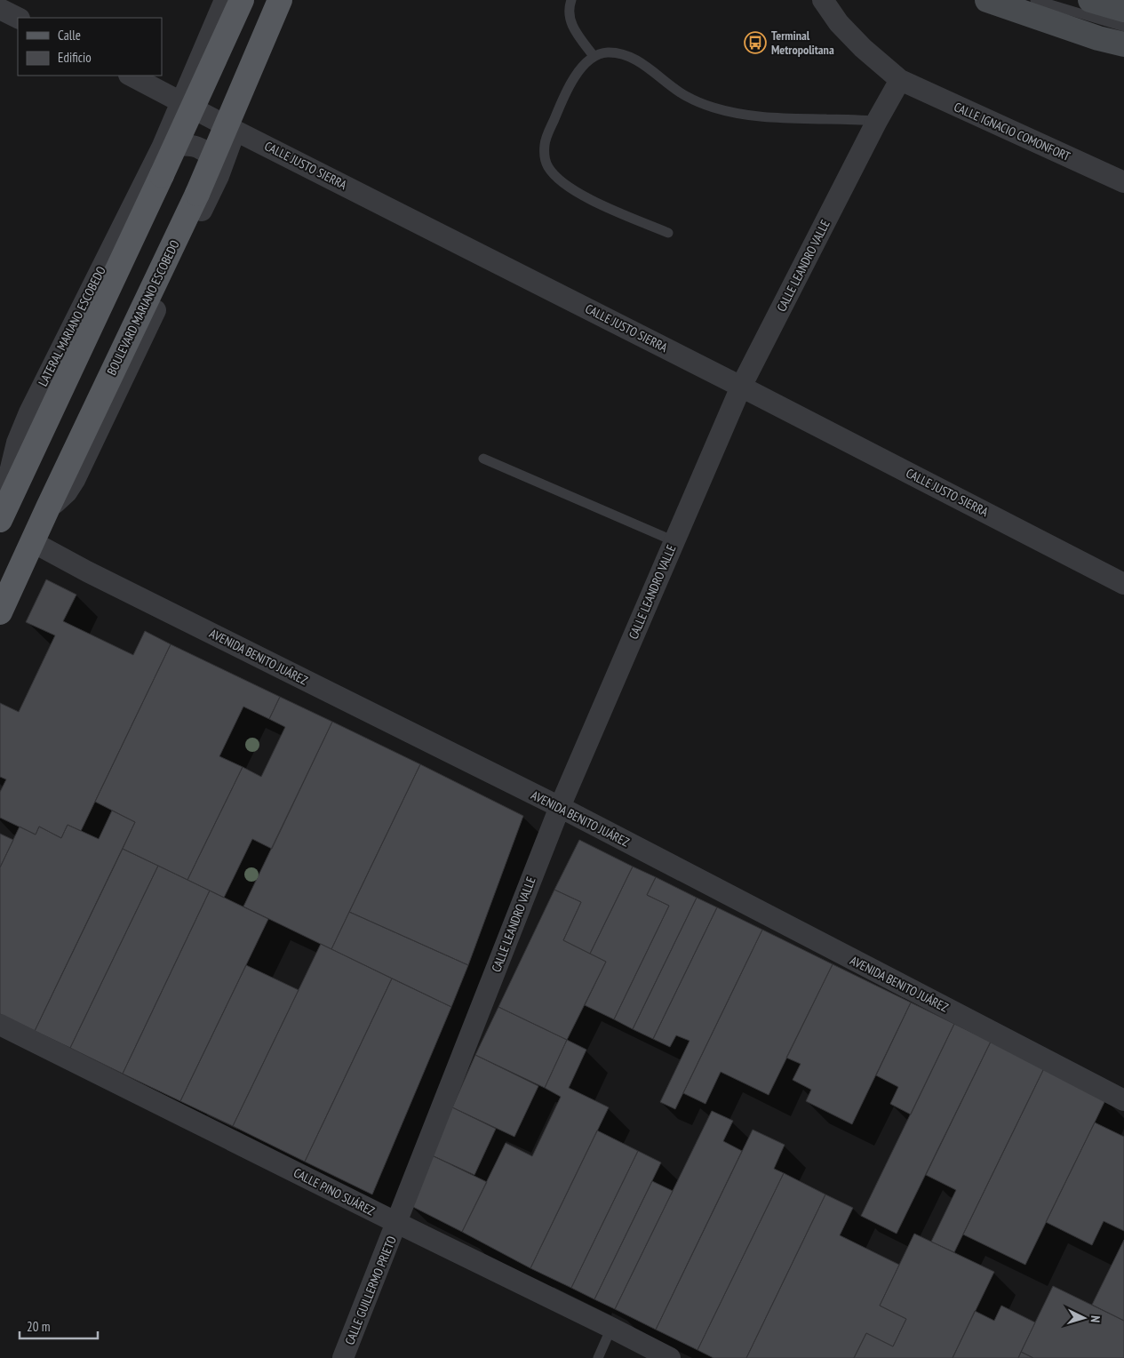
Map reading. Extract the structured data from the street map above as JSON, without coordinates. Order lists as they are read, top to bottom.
{
  "streets": {
    "main road": ["BOULEVARD MARIANO ESCOBEDO"],
    "street": [
      "CALLE IGNACIO COMONFORT",
      "CALLE JUSTO SIERRA",
      "CALLE LEANDRO VALLE",
      "LATERAL MARIANO ESCOBEDO",
      "AVENIDA BENITO JUÁREZ",
      "CALLE PINO SUÁREZ",
      "CALLE GUILLERMO PRIETO"
    ]
  },
  "crossings": [
    ["CALLE IGNACIO COMONFORT", "CALLE LEANDRO VALLE"],
    ["CALLE JUSTO SIERRA", "CALLE LEANDRO VALLE"],
    ["CALLE JUSTO SIERRA", "LATERAL MARIANO ESCOBEDO"],
    ["CALLE LEANDRO VALLE", "AVENIDA BENITO JUÁREZ"],
    ["CALLE LEANDRO VALLE", "CALLE PINO SUÁREZ"],
    ["CALLE LEANDRO VALLE", "CALLE GUILLERMO PRIETO"],
    ["BOULEVARD MARIANO ESCOBEDO", "AVENIDA BENITO JUÁREZ"],
    ["CALLE PINO SUÁREZ", "CALLE GUILLERMO PRIETO"]
  ],
  "places": {
    "bus stop": ["Terminal Metropolitana"]
  },
  "legend": ["Calle", "Edificio"],
  "scale_bar": "20 m",
  "north": "right"
}
